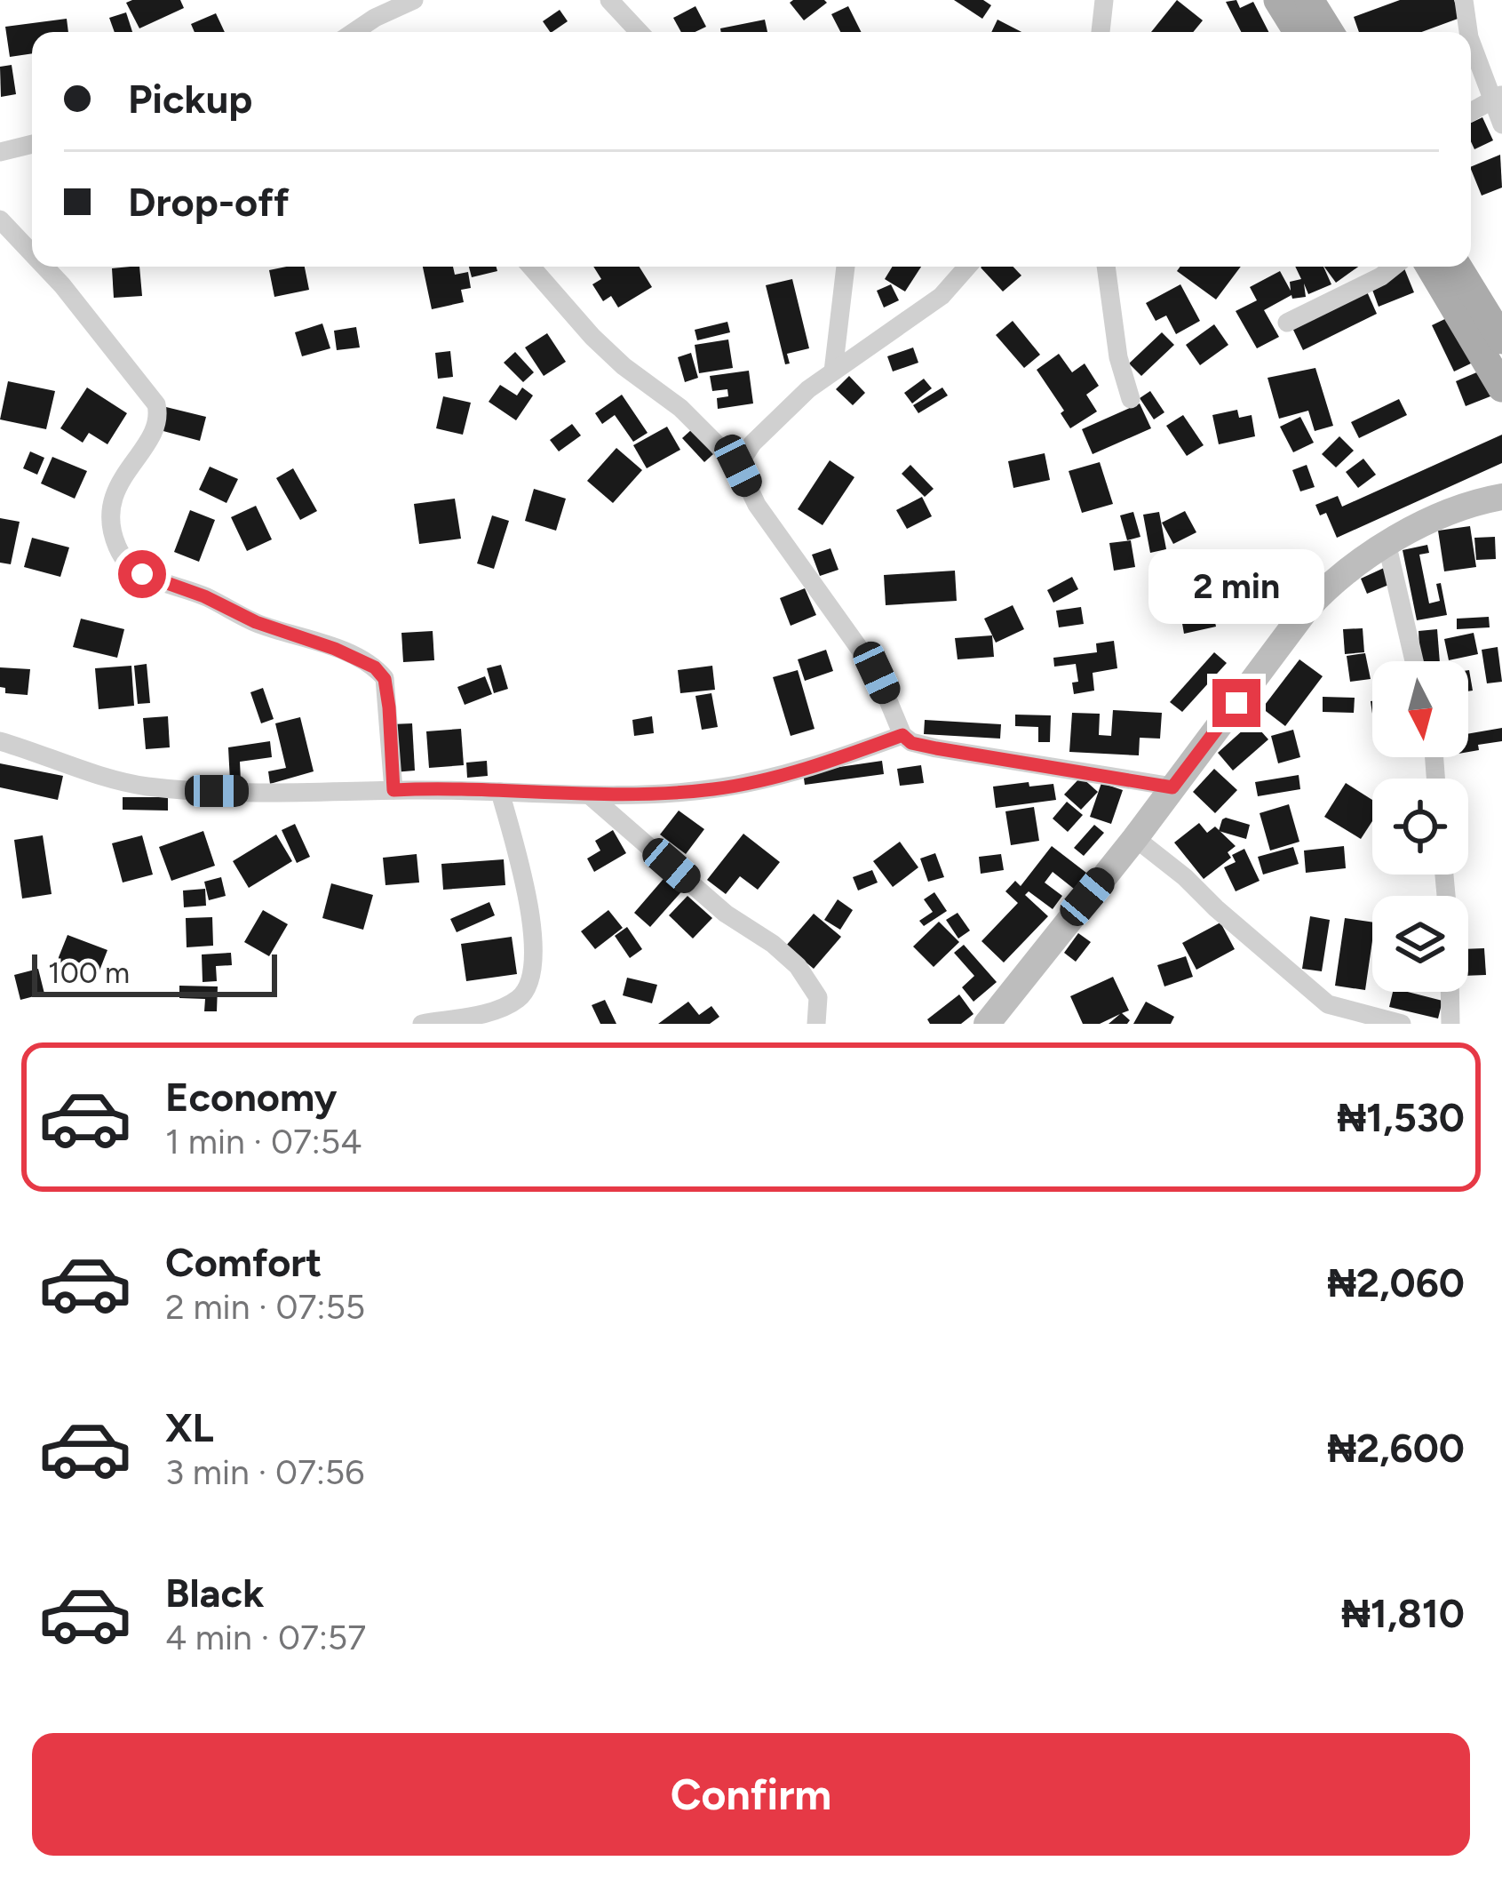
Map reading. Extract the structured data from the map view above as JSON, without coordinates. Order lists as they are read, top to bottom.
{
  "scale_bar": "100 m",
  "north": "bottom",
  "page": {
    "banner": ["Pickup", "Drop-off"],
    "bubble": "2 min",
    "scale": "100 m",
    "list": [
      {
        "name": "Economy",
        "note": "1 min · 07:54",
        "value": "₦1,530"
      },
      {
        "name": "Comfort",
        "note": "2 min · 07:55",
        "value": "₦2,060"
      },
      {
        "name": "XL",
        "note": "3 min · 07:56",
        "value": "₦2,600"
      },
      {
        "name": "Black",
        "note": "4 min · 07:57",
        "value": "₦1,810"
      }
    ],
    "buttons": "Confirm"
  }
}
